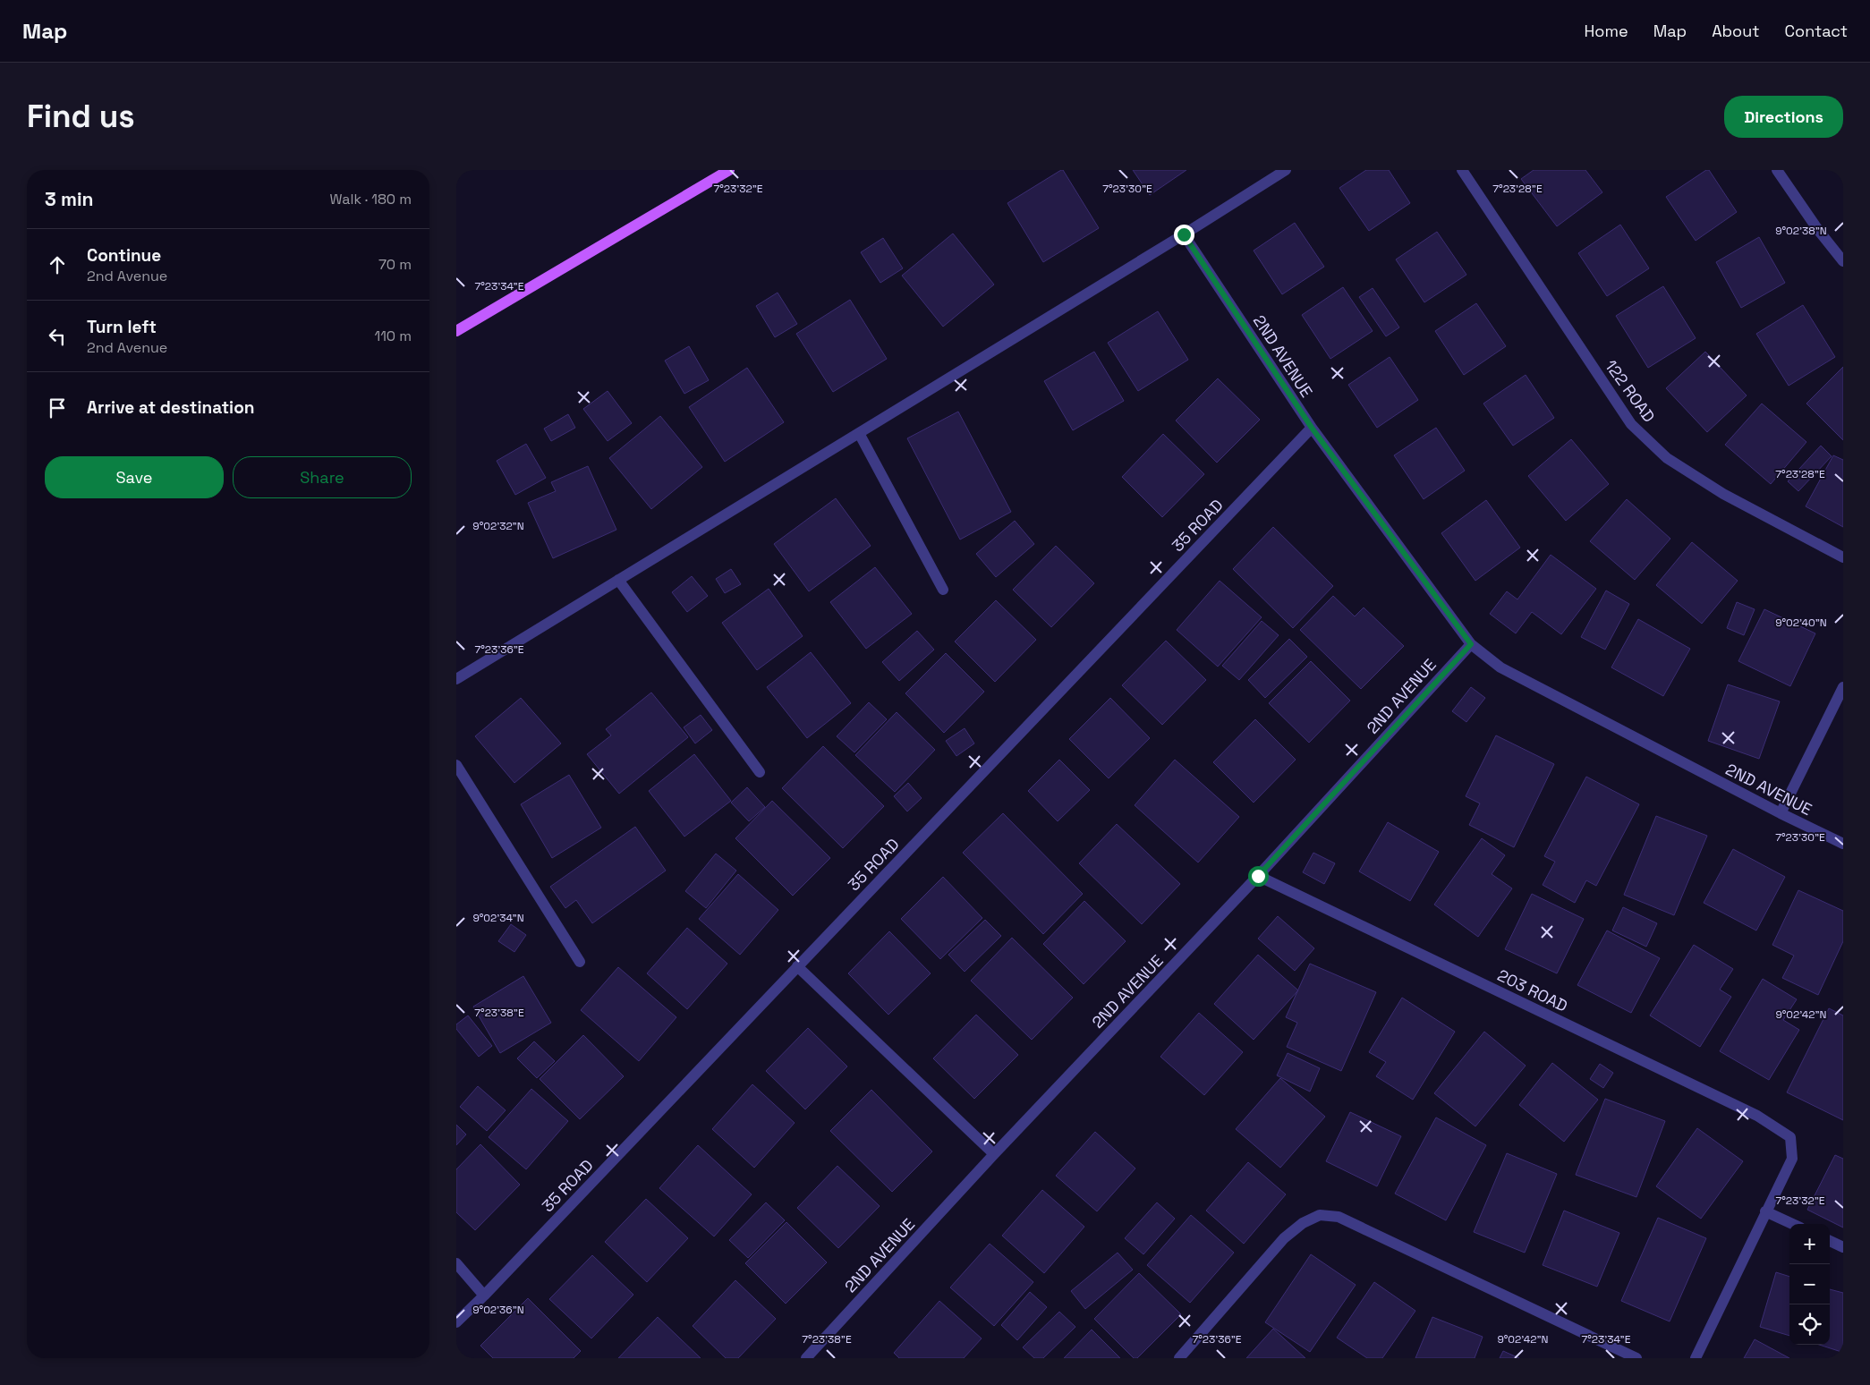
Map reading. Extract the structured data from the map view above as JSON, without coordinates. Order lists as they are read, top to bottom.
{
  "streets": {
    "street": [
      "2ND AVENUE",
      "122 ROAD",
      "35 ROAD",
      "203 ROAD"
    ]
  },
  "crossings": [
    ["2ND AVENUE", "35 ROAD"],
    ["2ND AVENUE", "203 ROAD"]
  ],
  "page": {
    "header": "Map",
    "nav": [
      "Home",
      "Map",
      "About",
      "Contact"
    ],
    "buttons": [
      "Directions",
      ["Save", "Share"]
    ],
    "title": "Find us",
    "heading": ["3 min", "Walk · 180 m"],
    "list": [
      ["Continue", "2nd Avenue", "70 m"],
      ["Turn left", "2nd Avenue", "110 m"],
      "Arrive at destination"
    ],
    "map_buttons": ["+", "−"]
  },
  "coordinates": [
    "7°23'32\"E",
    "7°23'30\"E",
    "7°23'28\"E",
    "9°02'38\"N",
    "7°23'34\"E",
    "9°02'32\"N",
    "9°02'40\"N",
    "7°23'36\"E",
    "9°02'34\"N",
    "7°23'38\"E",
    "9°02'42\"N",
    "9°02'36\"N"
  ]
}
